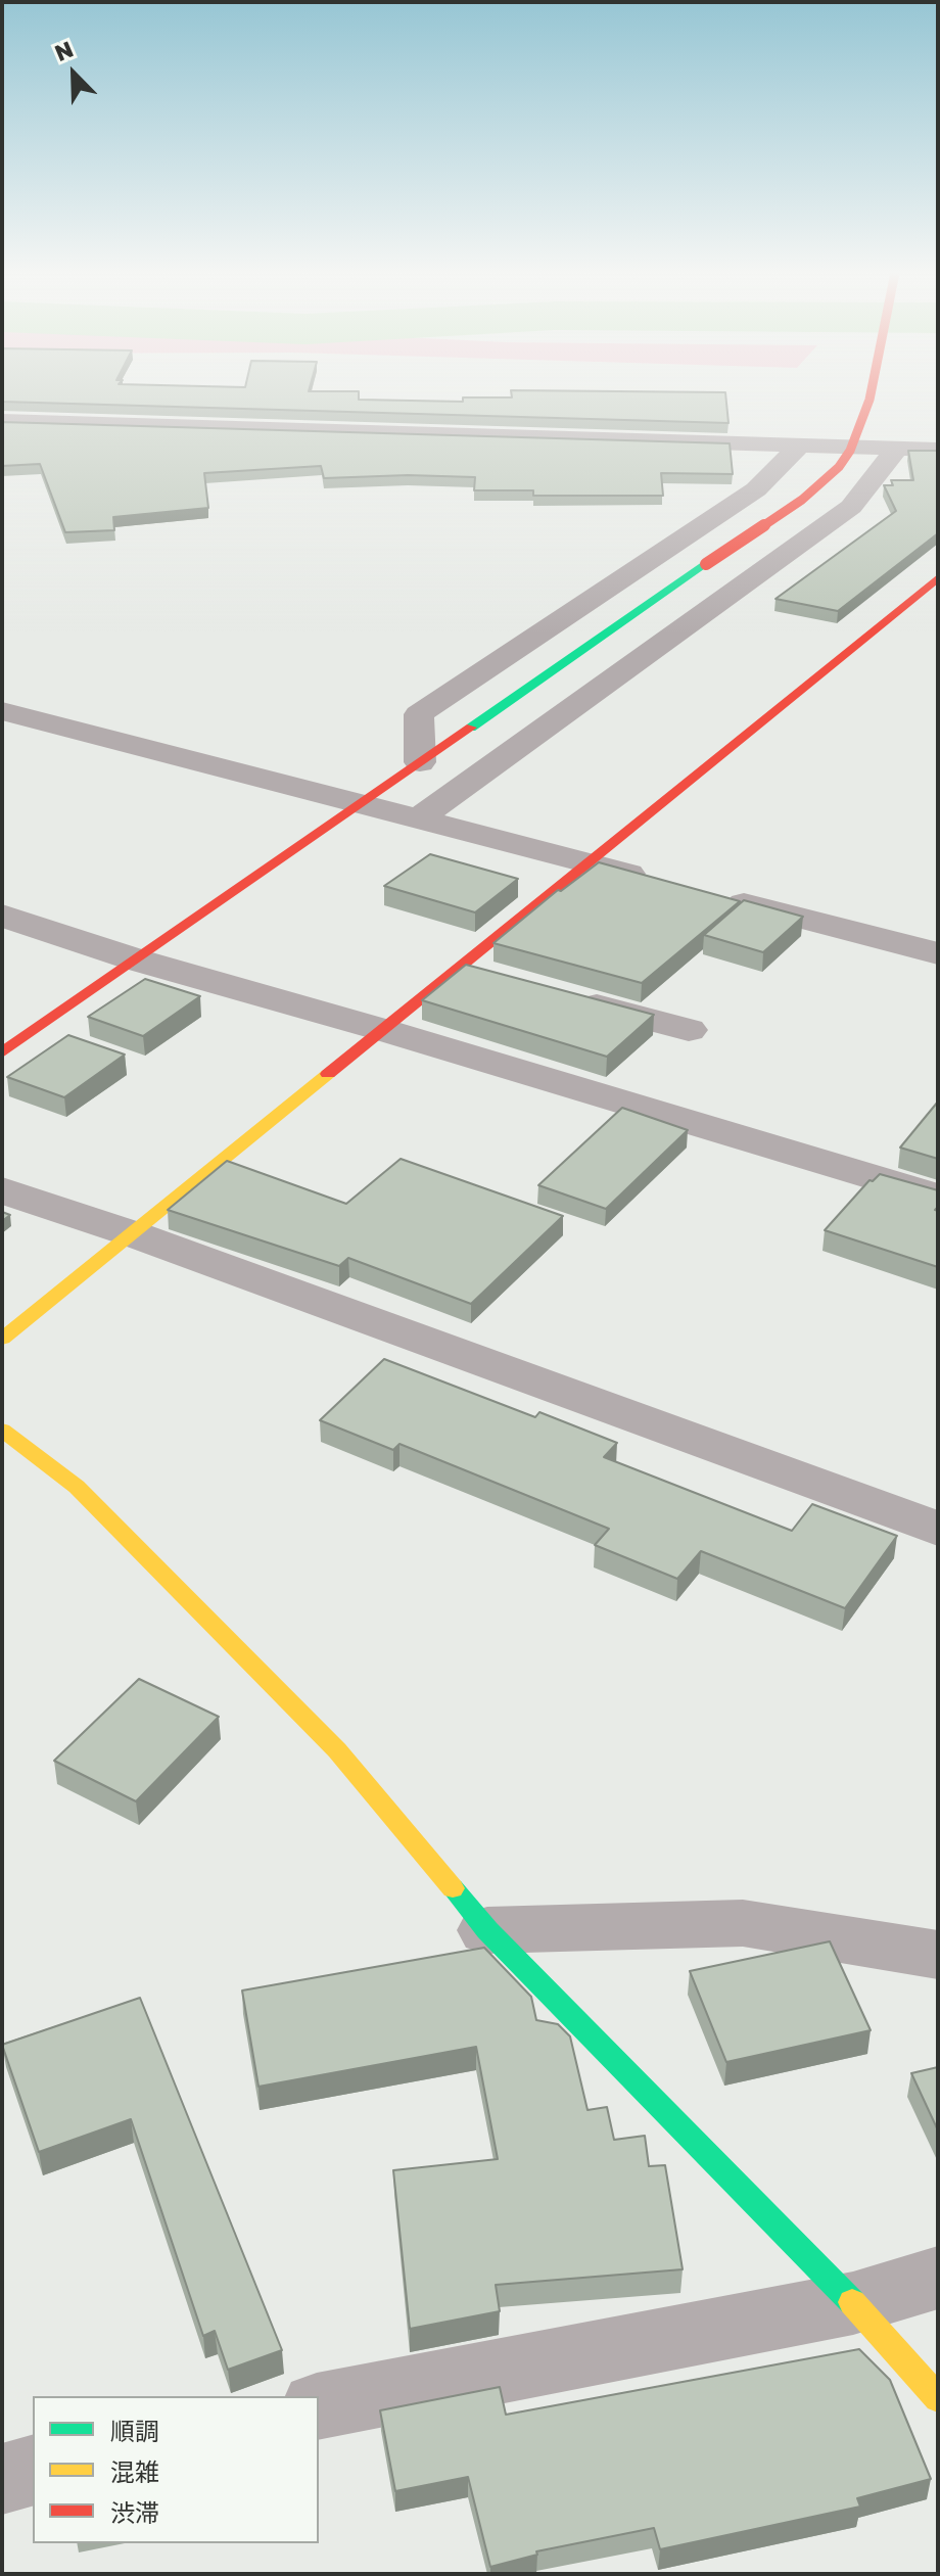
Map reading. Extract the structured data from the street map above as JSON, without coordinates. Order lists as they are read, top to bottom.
{
  "legend": ["順調", "混雑", "渋滞"],
  "north": "top left"
}
